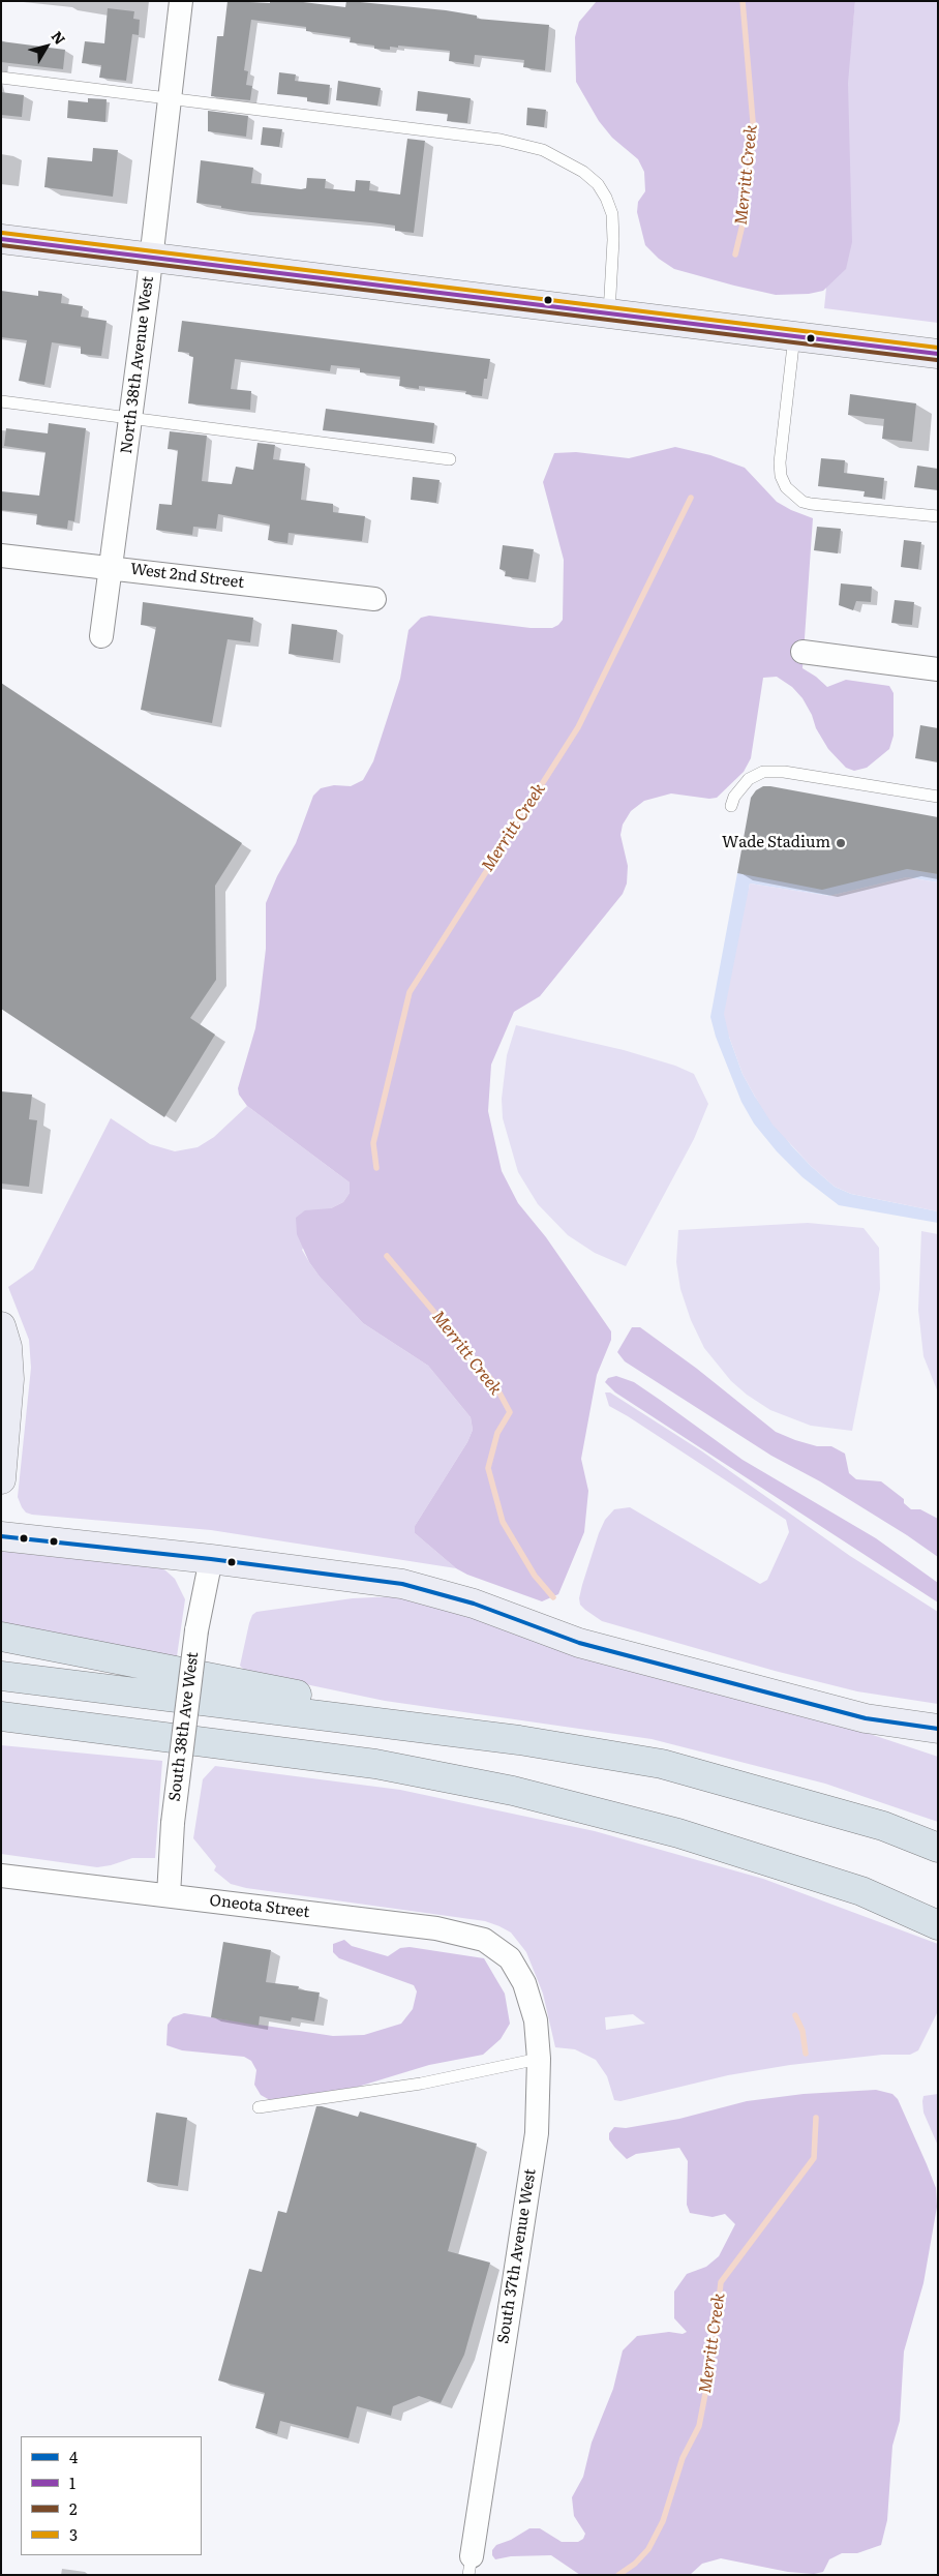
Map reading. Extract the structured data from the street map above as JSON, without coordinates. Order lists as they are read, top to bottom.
{
  "streets": {
    "street": [
      "North 38th Avenue West",
      "West 2nd Street",
      "South 38th Ave West",
      "Oneota Street",
      "South 37th Avenue West"
    ]
  },
  "crossings": [
    ["North 38th Avenue West", "West 2nd Street"],
    ["South 38th Ave West", "Oneota Street"],
    ["Oneota Street", "South 37th Avenue West"]
  ],
  "water": ["Merritt Creek"],
  "places": ["Wade Stadium"],
  "lines": [
    "transit line 3",
    "transit line 1",
    "transit line 2",
    "transit line 4"
  ],
  "legend": [
    "4",
    "1",
    "2",
    "3"
  ],
  "north": "top right"
}
